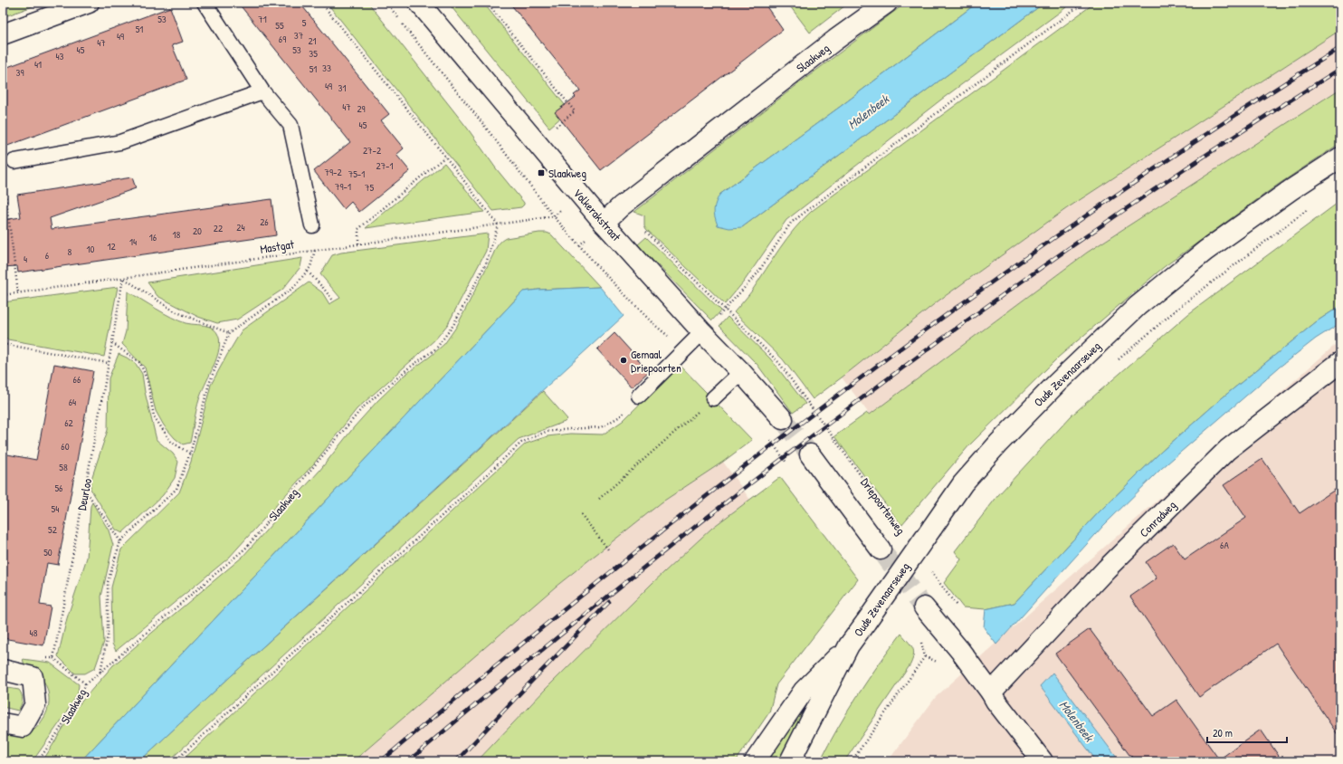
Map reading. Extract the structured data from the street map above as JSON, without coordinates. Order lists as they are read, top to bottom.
{
  "streets": {
    "street": [
      "Slaakweg",
      "Volkerakstraat",
      "Oude Zevenaarseweg",
      "Conradweg"
    ],
    "path": ["Mastgat", "Deurloo", "Driepoortenweg"]
  },
  "crossings": [
    ["Slaakweg", "Volkerakstraat"],
    ["Slaakweg", "Mastgat"],
    ["Volkerakstraat", "Driepoortenweg"],
    ["Mastgat", "Deurloo"]
  ],
  "water": ["Molenbeek"],
  "places": {
    "transit": ["Slaakweg"],
    "other": ["Gemaal Driepoorten"]
  },
  "house_numbers": [
    "53",
    "71",
    "5",
    "55",
    "51",
    "37",
    "49",
    "69",
    "21",
    "47",
    "45",
    "53",
    "35",
    "43",
    "41",
    "33",
    "51",
    "39",
    "49",
    "31",
    "47",
    "29",
    "45",
    "27-2",
    "27-1",
    "79-2",
    "75-1",
    "79-1",
    "75",
    "26",
    "24",
    "22",
    "20",
    "18",
    "16",
    "14",
    "12",
    "10",
    "8",
    "6",
    "4",
    "66",
    "64",
    "62",
    "60",
    "58",
    "56",
    "54",
    "52",
    "6A",
    "50",
    "48"
  ],
  "scale_bar": "20 m"
}
